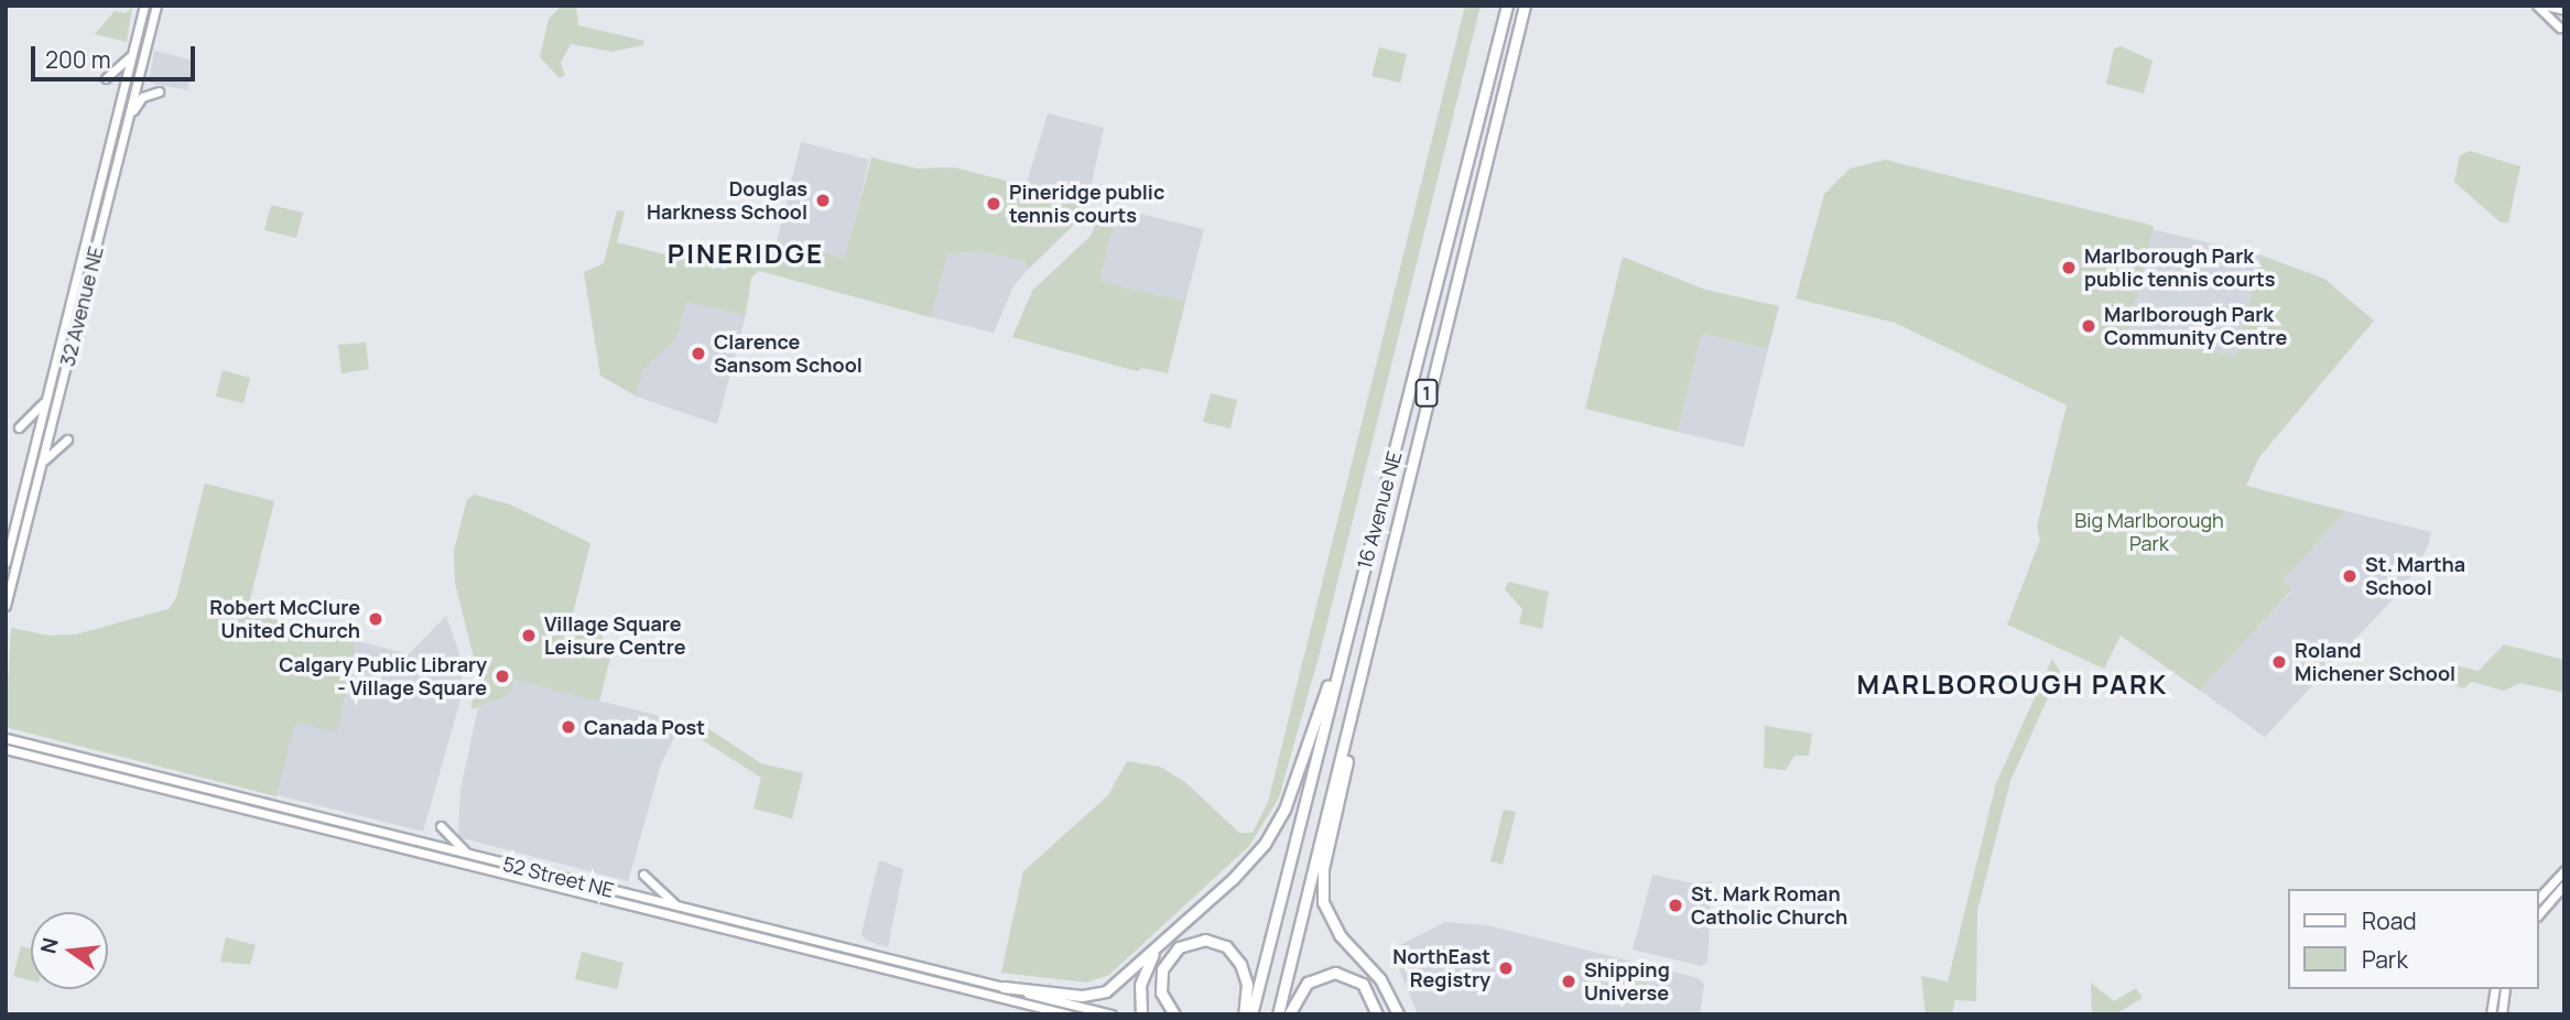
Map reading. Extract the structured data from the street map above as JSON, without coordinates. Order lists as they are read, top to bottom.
{
  "streets": {
    "highway": ["1", "16 Avenue NE"],
    "main road": ["32 Avenue NE", "52 Street NE"]
  },
  "districts": ["PINERIDGE", "MARLBOROUGH PARK"],
  "parks": ["Big Marlborough Park"],
  "places": [
    "Douglas Harkness School",
    "Pineridge public tennis courts",
    "Marlborough Park public tennis courts",
    "Marlborough Park Community Centre",
    "Clarence Sansom School",
    "St. Martha School",
    "Robert McClure United Church",
    "Village Square Leisure Centre",
    "Roland Michener School",
    "Calgary Public Library - Village Square",
    "Canada Post",
    "St. Mark Roman Catholic Church",
    "NorthEast Registry",
    "Shipping Universe"
  ],
  "legend": ["Road", "Park"],
  "scale_bar": "200 m",
  "north": "left"
}
